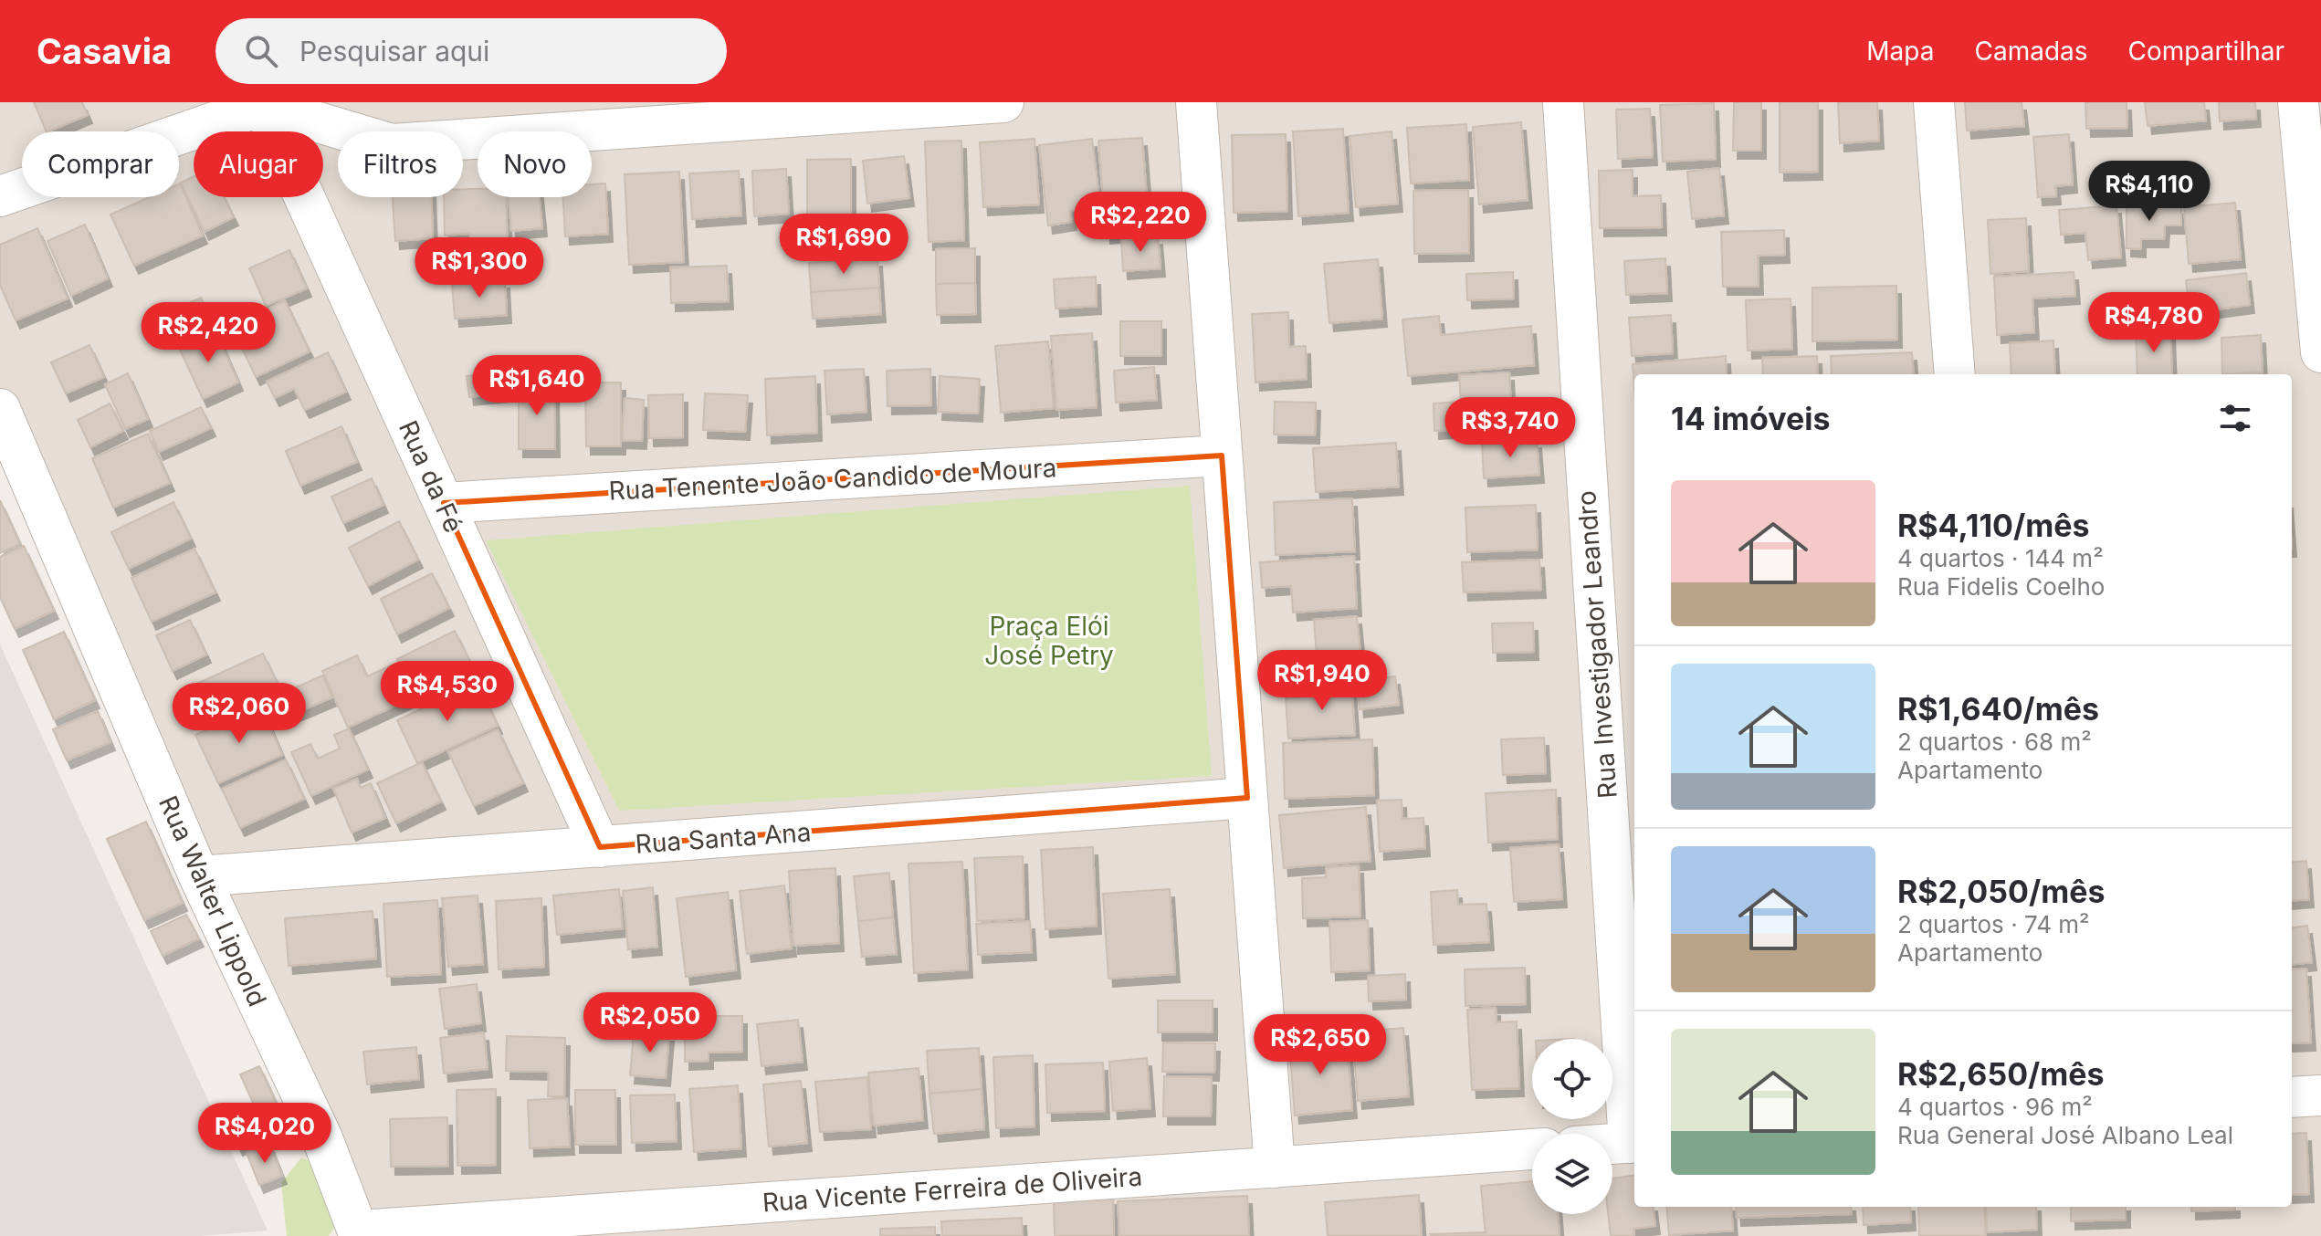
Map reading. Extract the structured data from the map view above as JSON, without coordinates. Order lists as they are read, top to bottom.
{
  "streets": {
    "street": [
      "Rua da Fé",
      "Rua Tenente João Candido de Moura",
      "Rua Investigador Leandro",
      "Rua Santa Ana",
      "Rua Walter Lippold",
      "Rua Vicente Ferreira de Oliveira"
    ]
  },
  "crossings": [
    ["Rua da Fé", "Rua Tenente João Candido de Moura"],
    ["Rua da Fé", "Rua Santa Ana"],
    ["Rua Santa Ana", "Rua Walter Lippold"],
    ["Rua Walter Lippold", "Rua Vicente Ferreira de Oliveira"]
  ],
  "parks": ["Praça Elói José Petry"],
  "page": {
    "header": "Casavia",
    "search": "Pesquisar aqui",
    "nav": ["Mapa", "Camadas", "Compartilhar"],
    "chip": [
      "Comprar",
      "Alugar",
      "Filtros",
      "Novo"
    ],
    "price": [
      "R$4,110",
      "R$2,220",
      "R$1,690",
      "R$1,300",
      "R$4,780",
      "R$2,420",
      "R$1,640",
      "R$3,740",
      "R$1,940",
      "R$4,530",
      "R$2,060",
      "R$2,050",
      "R$2,650",
      "R$4,020"
    ],
    "heading": "14 imóveis",
    "list": [
      {
        "name": "R$4,110/mês",
        "note": "4 quartos · 144 m² · Rua Fidelis Coelho"
      },
      {
        "name": "R$1,640/mês",
        "note": "2 quartos · 68 m² · Apartamento"
      },
      {
        "name": "R$2,050/mês",
        "note": "2 quartos · 74 m² · Apartamento"
      },
      {
        "name": "R$2,650/mês",
        "note": "4 quartos · 96 m² · Rua General José Albano Leal"
      }
    ]
  }
}
